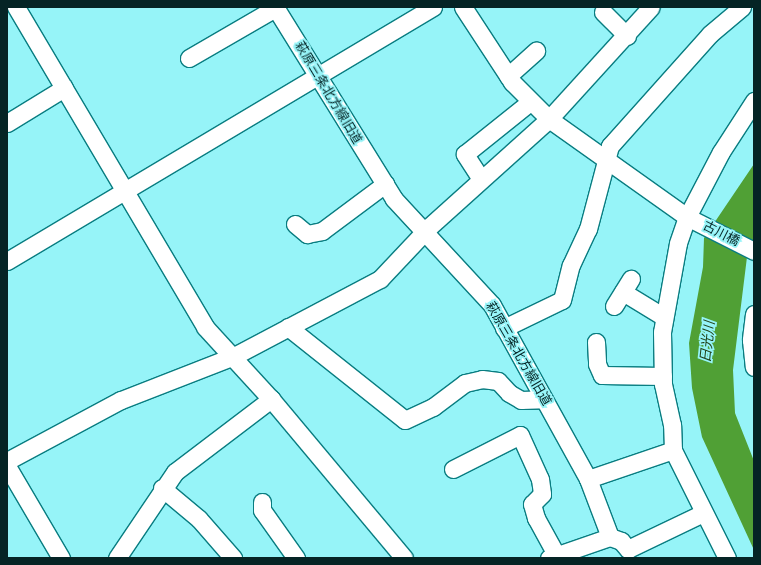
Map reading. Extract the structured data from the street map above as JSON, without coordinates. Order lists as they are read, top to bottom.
{
  "streets": {
    "street": ["萩原三条北方線旧道", "古川橋"]
  },
  "water": ["日光川"]
}
